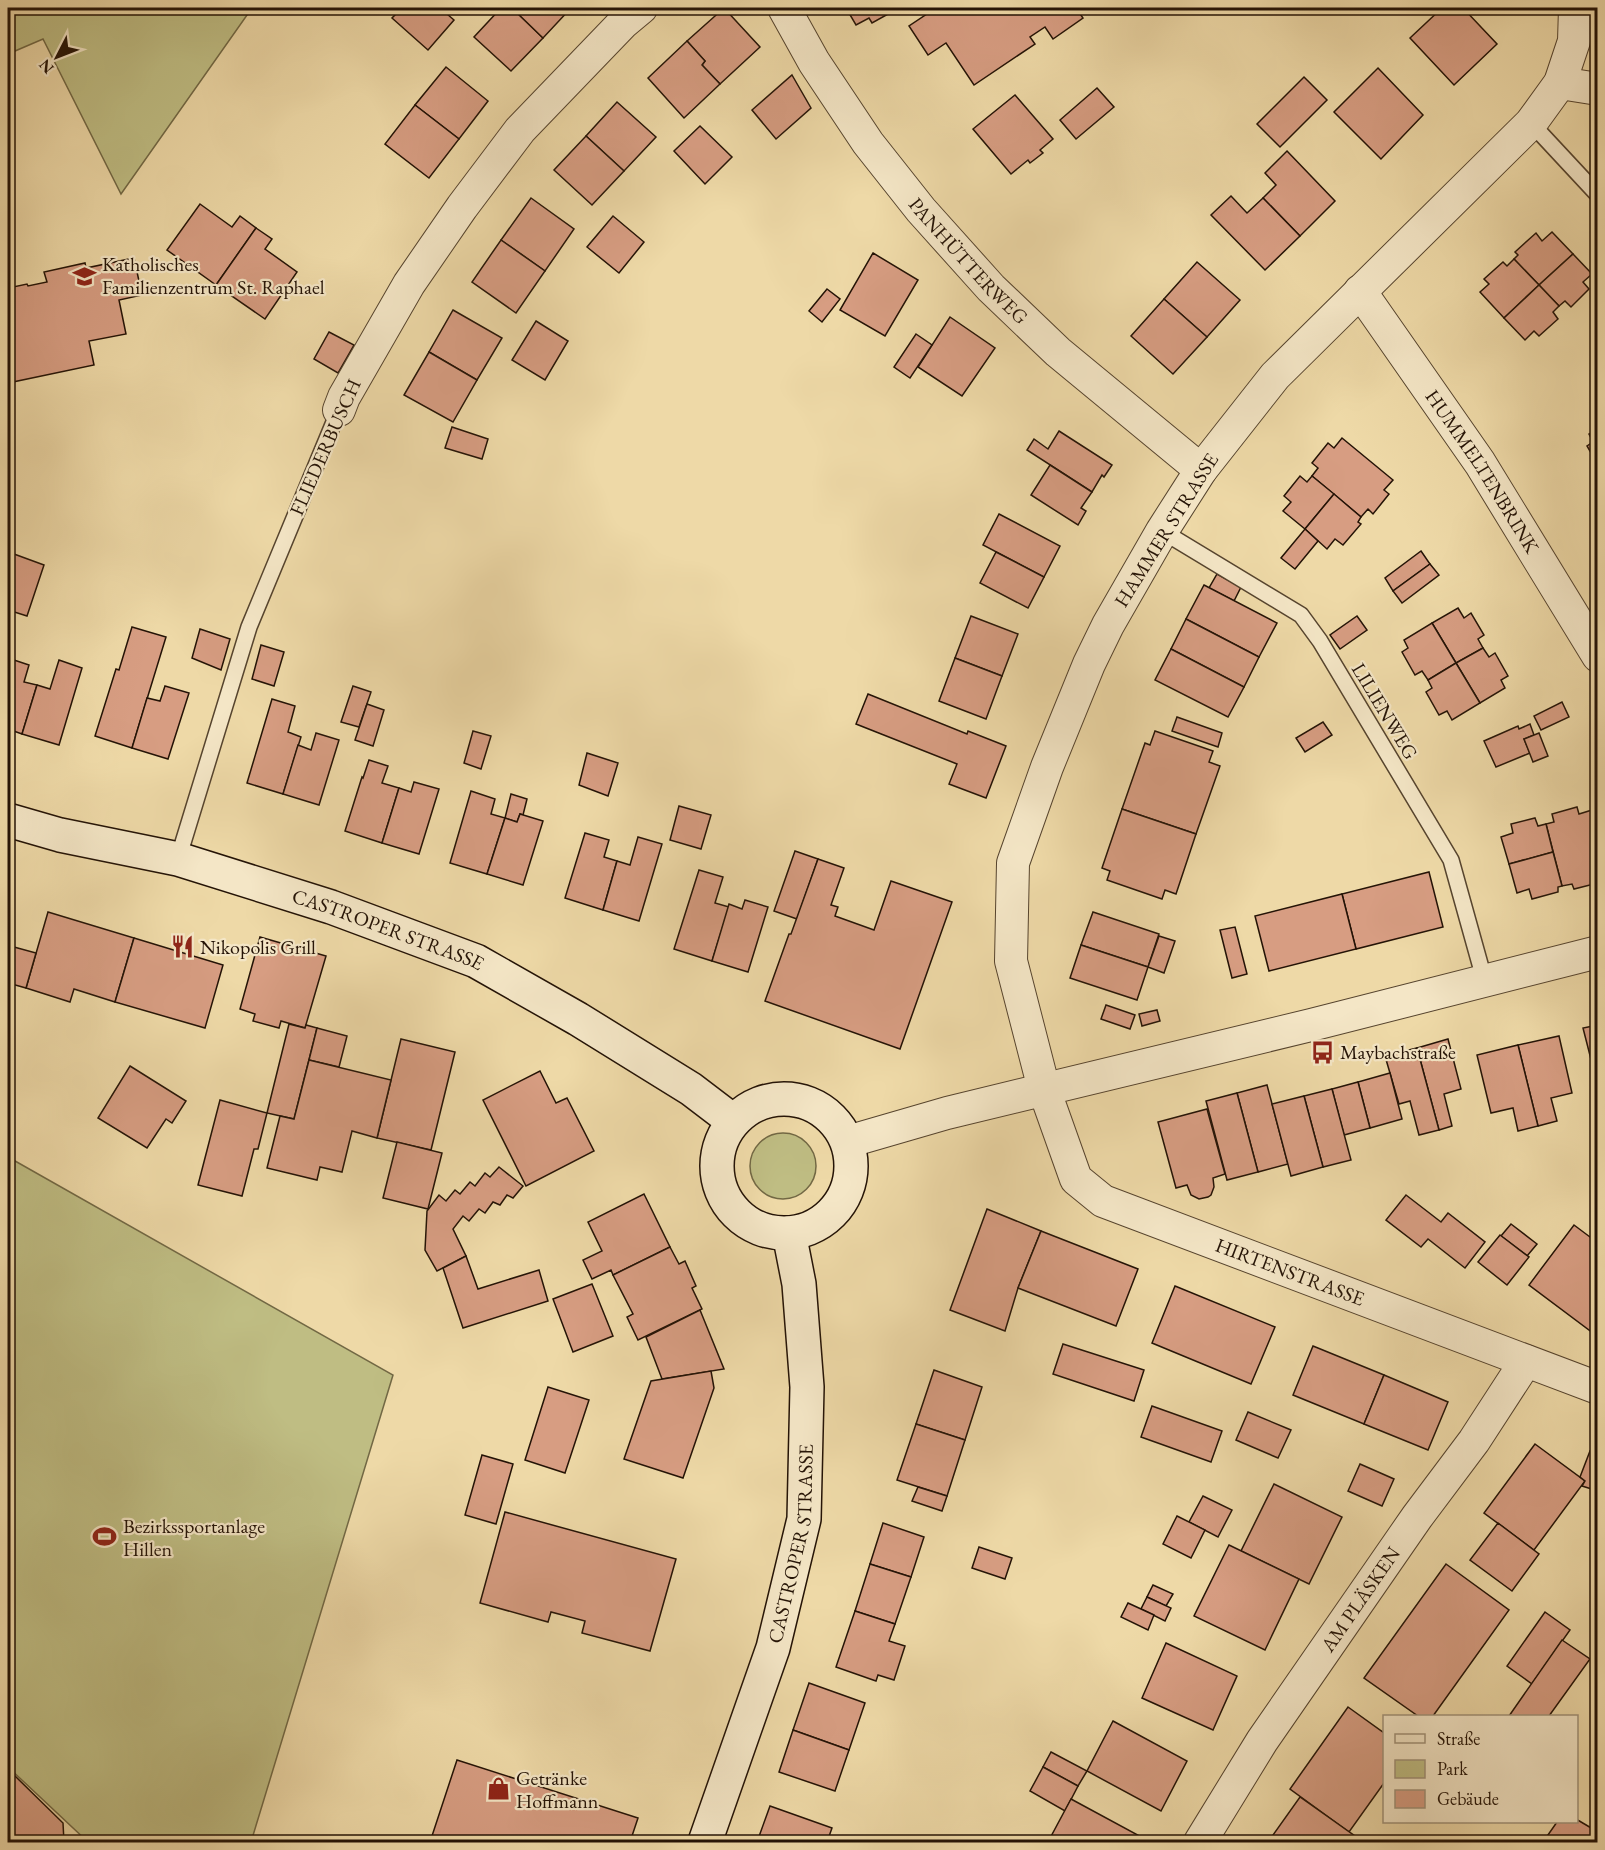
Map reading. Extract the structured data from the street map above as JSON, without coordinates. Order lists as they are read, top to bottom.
{
  "streets": {
    "main road": ["CASTROPER STRASSE"],
    "street": [
      "PANHÜTTERWEG",
      "FLIEDERBUSCH",
      "HUMMELTENBRINK",
      "HAMMER STRASSE",
      "HIRTENSTRASSE",
      "AM PLÄSKEN"
    ],
    "lane": ["LILIENWEG"]
  },
  "crossings": [
    ["PANHÜTTERWEG", "HAMMER STRASSE"],
    ["FLIEDERBUSCH", "CASTROPER STRASSE"],
    ["HUMMELTENBRINK", "HAMMER STRASSE"],
    ["HAMMER STRASSE", "LILIENWEG"],
    ["HAMMER STRASSE", "HIRTENSTRASSE"],
    ["HIRTENSTRASSE", "AM PLÄSKEN"]
  ],
  "places": {
    "school or university": ["Katholisches Familienzentrum St. Raphael"],
    "restaurant": ["Nikopolis Grill"],
    "bus stop": ["Maybachstraße"],
    "sports": ["Bezirkssportanlage Hillen"],
    "shop": ["Getränke Hoffmann"]
  },
  "legend": ["Straße", "Park", "Gebäude"],
  "north": "bottom left"
}
